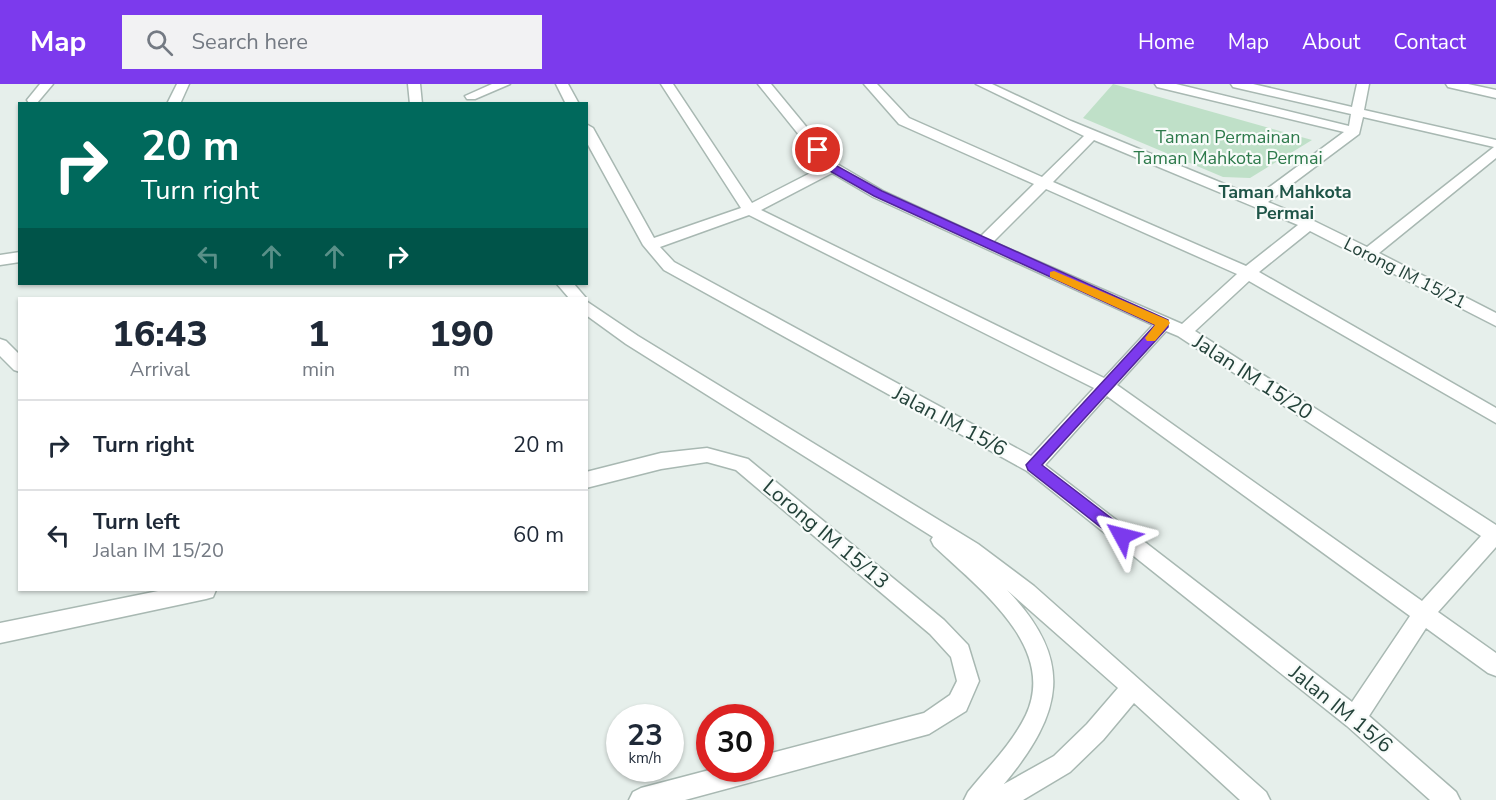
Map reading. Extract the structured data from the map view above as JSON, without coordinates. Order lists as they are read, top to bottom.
{
  "streets": {
    "street": [
      "Lorong IM 15/21",
      "Jalan IM 15/20",
      "Jalan IM 15/6",
      "Lorong IM 15/13"
    ]
  },
  "districts": ["Taman Mahkota Permai"],
  "parks": ["Taman Permainan Taman Mahkota Permai"],
  "page": {
    "header": "Map",
    "search": "Search here",
    "nav": [
      "Home",
      "Map",
      "About",
      "Contact"
    ],
    "turn": ["20 m", "Turn right"],
    "eta": [
      "16:43",
      "Arrival",
      "1",
      "min",
      "190",
      "m"
    ],
    "list": [
      {
        "name": "Turn right",
        "value": "20 m"
      },
      {
        "name": "Turn left",
        "note": "Jalan IM 15/20",
        "value": "60 m"
      }
    ],
    "speed": "23 km/h",
    "limit": "30"
  }
}
